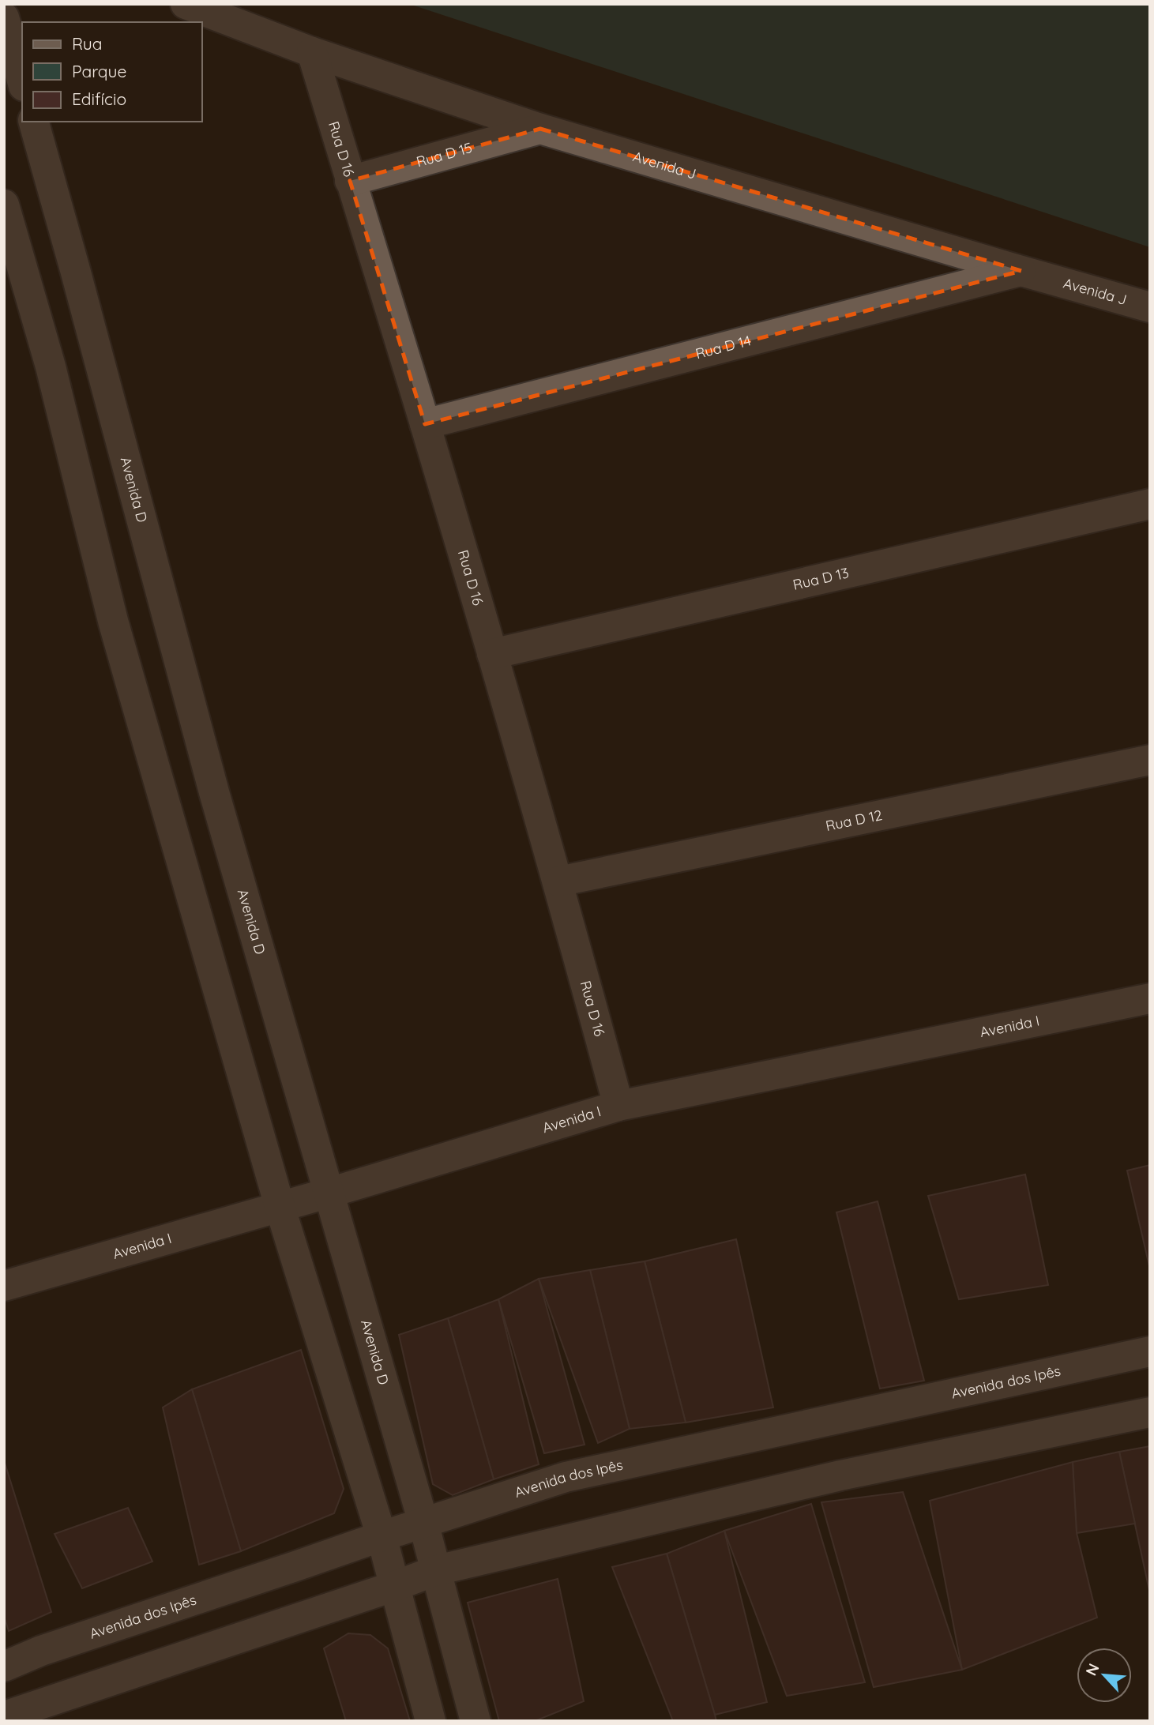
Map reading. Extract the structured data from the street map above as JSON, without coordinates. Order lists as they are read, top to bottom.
{
  "streets": {
    "main road": [
      "Rua D 16",
      "Rua D 15",
      "Avenida J",
      "Rua D 14",
      "Avenida D",
      "Rua D 13",
      "Rua D 12",
      "Avenida I",
      "Avenida dos Ipês"
    ]
  },
  "crossings": [
    ["Rua D 16", "Rua D 15"],
    ["Rua D 16", "Avenida J"],
    ["Rua D 16", "Rua D 14"],
    ["Rua D 16", "Rua D 13"],
    ["Rua D 16", "Rua D 12"],
    ["Rua D 16", "Avenida I"],
    ["Rua D 15", "Avenida J"],
    ["Avenida J", "Rua D 14"],
    ["Avenida D", "Avenida I"],
    ["Avenida D", "Avenida dos Ipês"]
  ],
  "legend": ["Rua", "Parque", "Edifício"],
  "north": "top left"
}
